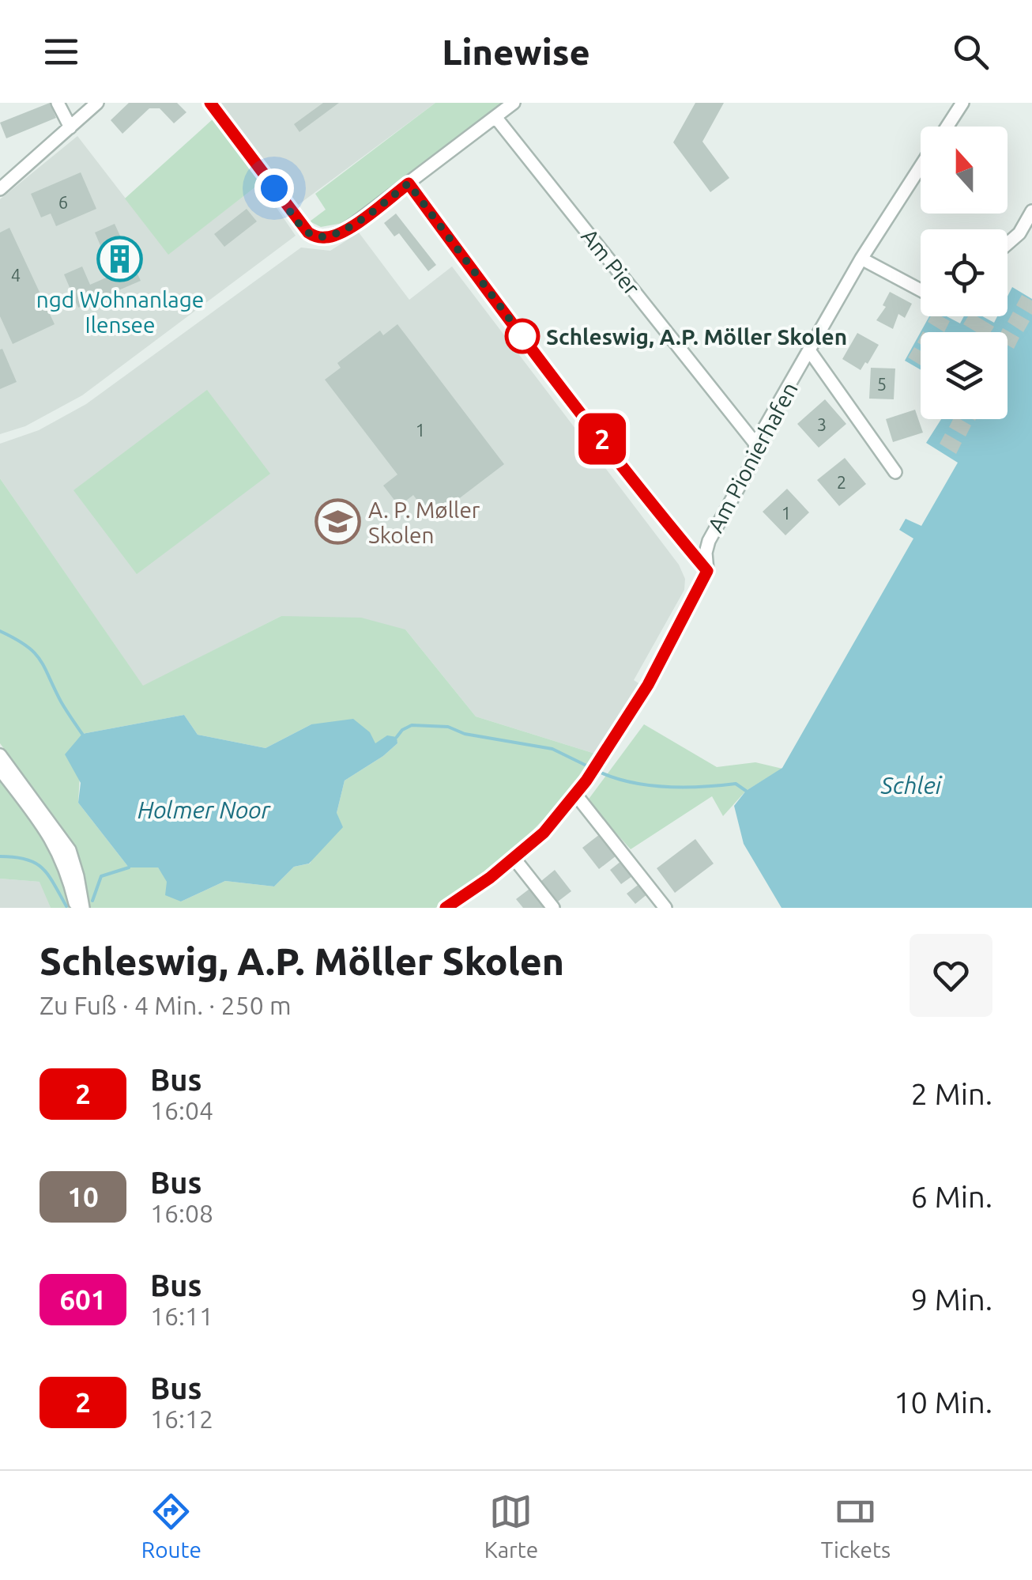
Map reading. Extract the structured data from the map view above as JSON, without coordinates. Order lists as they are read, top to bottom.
{
  "streets": {
    "street": ["Am Pier", "Am Pionierhafen"]
  },
  "crossings": [
    ["Am Pier", "Am Pionierhafen"]
  ],
  "water": ["Schlei", "Holmer Noor"],
  "places": {
    "building": ["ngd Wohnanlage Ilensee"],
    "other": ["Schleswig, A.P. Möller Skolen"],
    "school or university": ["A. P. Møller Skolen"]
  },
  "lines": ["bus line 2"],
  "house_numbers": [
    "6",
    "4",
    "5",
    "3",
    "1",
    "2",
    "1"
  ],
  "north": "top",
  "page": {
    "header": "Linewise",
    "on_map": "2",
    "heading": ["Schleswig, A.P. Möller Skolen", "Zu Fuß · 4 Min. · 250 m"],
    "list": [
      {
        "mark": "2",
        "name": "Bus",
        "note": "16:04",
        "value": "2 Min."
      },
      {
        "mark": "10",
        "name": "Bus",
        "note": "16:08",
        "value": "6 Min."
      },
      {
        "mark": "601",
        "name": "Bus",
        "note": "16:11",
        "value": "9 Min."
      },
      {
        "mark": "2",
        "name": "Bus",
        "note": "16:12",
        "value": "10 Min."
      }
    ],
    "tabs": ["Route", "Karte", "Tickets"]
  }
}
